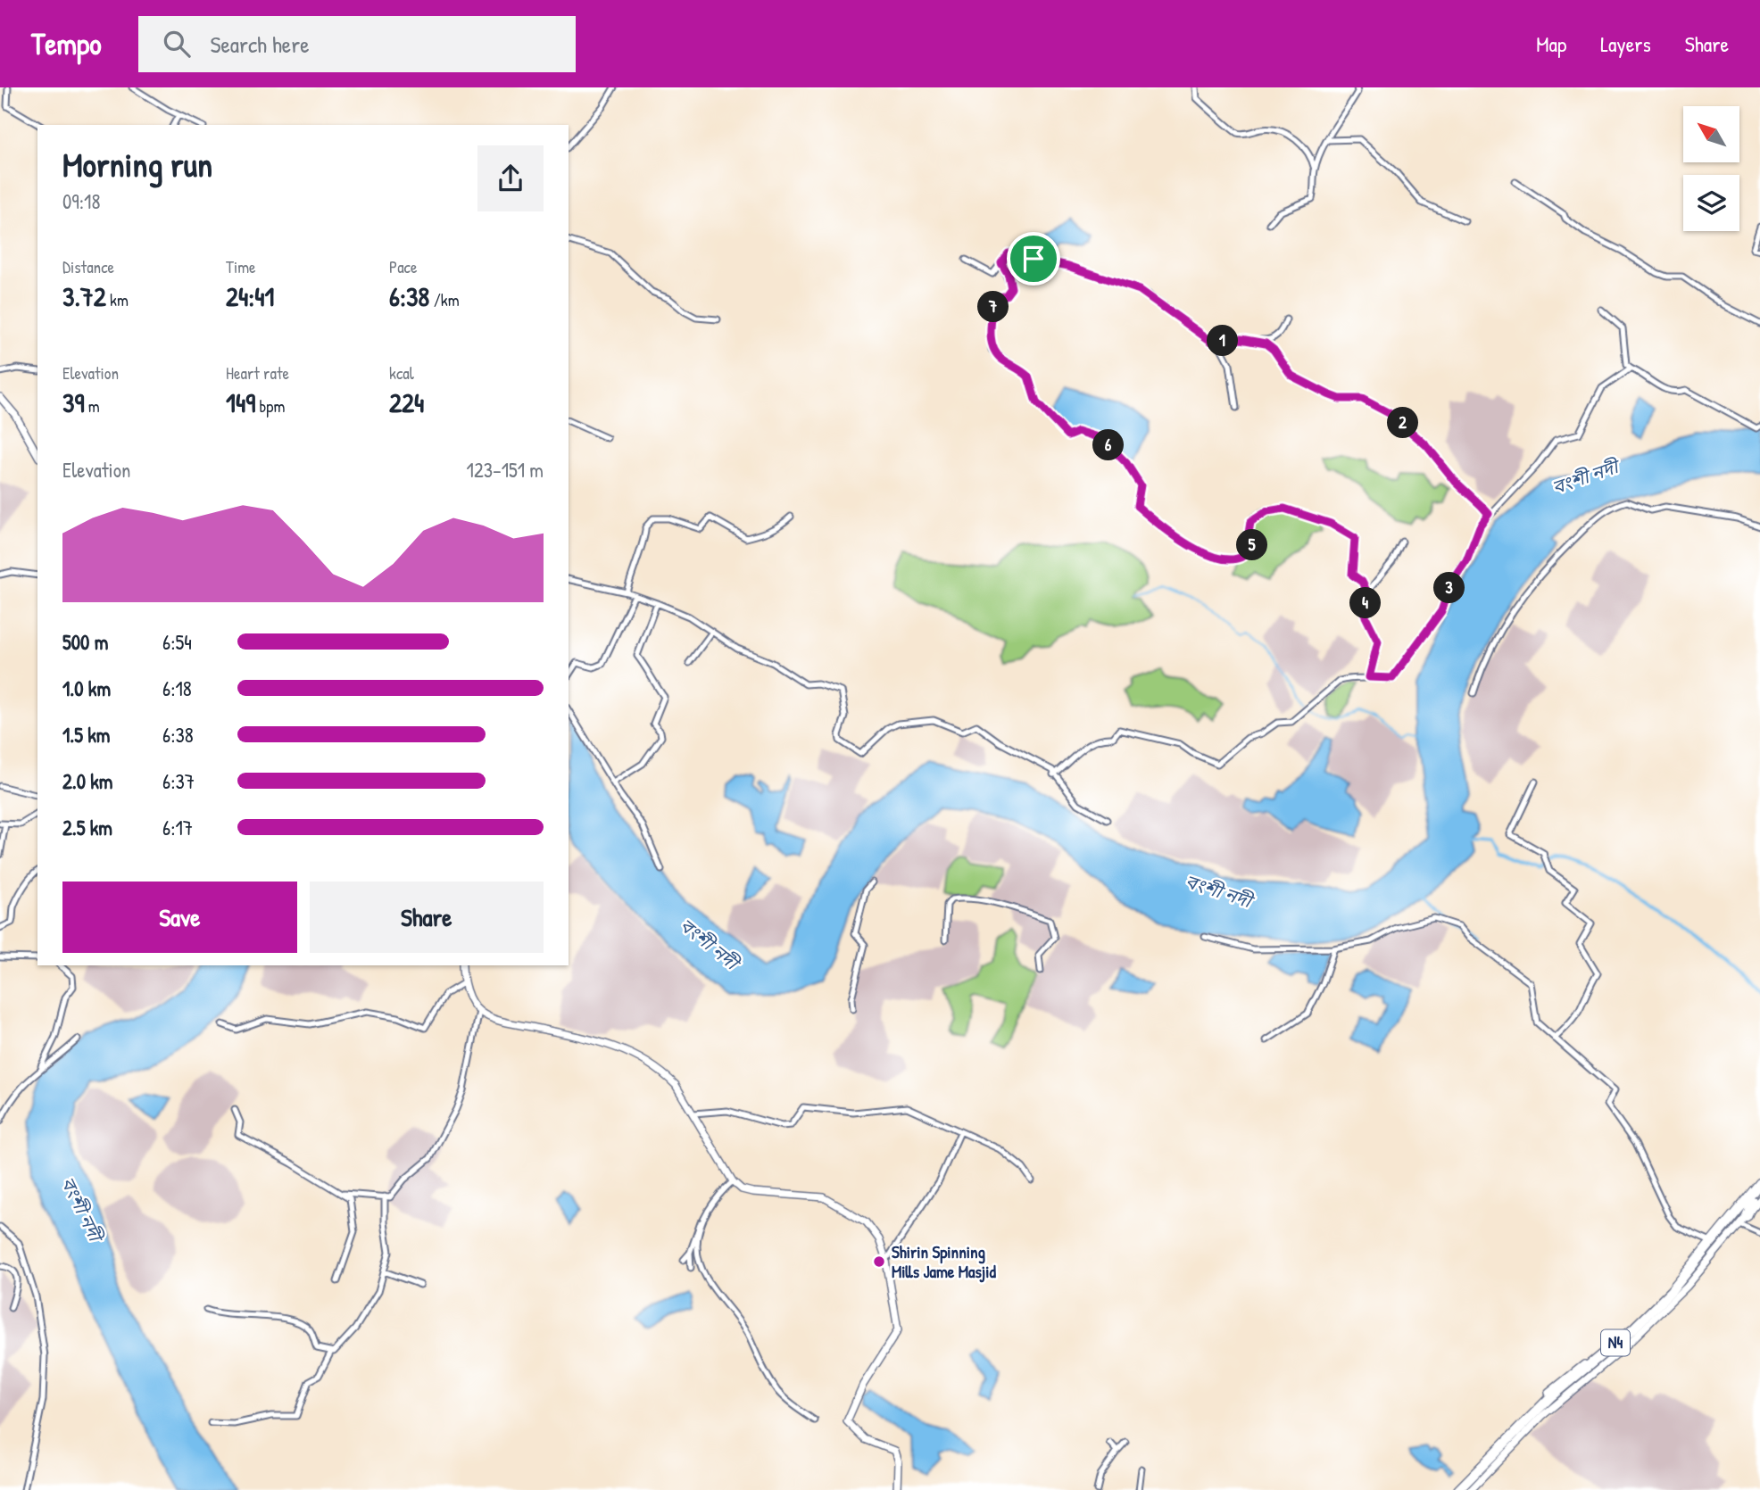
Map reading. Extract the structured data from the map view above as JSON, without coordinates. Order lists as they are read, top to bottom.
{
  "streets": {
    "highway": ["N4"]
  },
  "water": ["বংশী নদী"],
  "places": ["Shirin Spinning Mills Jame Masjid"],
  "north": "top left",
  "page": {
    "header": "Tempo",
    "search": "Search here",
    "nav": ["Map", "Layers", "Share"],
    "heading": ["Morning run", "09:18"],
    "stats": [
      ["Distance", "3.72 km"],
      ["Time", "24:41"],
      ["Pace", "6:38 /km"],
      ["Elevation", "39 m"],
      ["Heart rate", "149 bpm"],
      ["kcal", "224"]
    ],
    "pins": [
      "7",
      "1",
      "2",
      "6",
      "5",
      "3",
      "4"
    ],
    "chart": ["Elevation", "123–151 m"],
    "list": [
      {
        "name": "500 m",
        "note": "6:54"
      },
      {
        "name": "1.0 km",
        "note": "6:18"
      },
      {
        "name": "1.5 km",
        "note": "6:38"
      },
      {
        "name": "2.0 km",
        "note": "6:37"
      },
      {
        "name": "2.5 km",
        "note": "6:17"
      }
    ],
    "buttons": ["Save", "Share"]
  }
}
